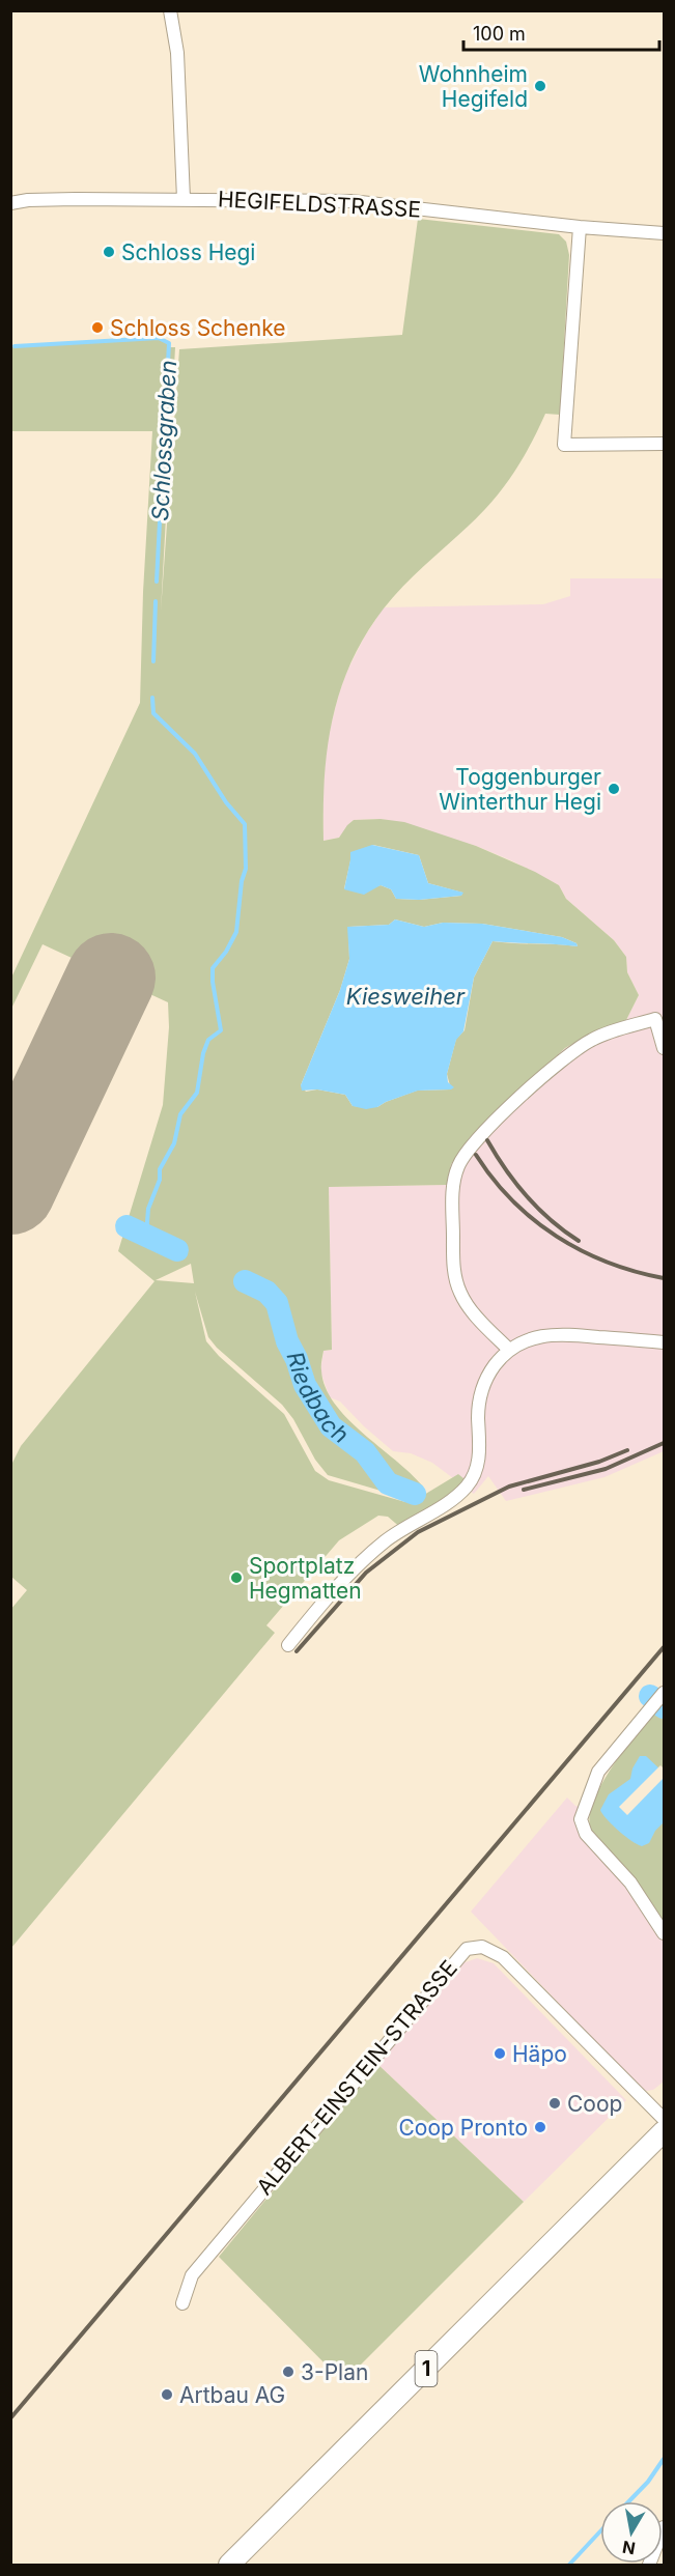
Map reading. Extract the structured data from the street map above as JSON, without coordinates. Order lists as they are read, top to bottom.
{
  "streets": {
    "main road": ["1"],
    "street": ["HEGIFELDSTRASSE", "ALBERT-EINSTEIN-STRASSE"]
  },
  "water": ["Schlossgraben", "Kiesweiher", "Riedbach"],
  "places": [
    "Wohnheim Hegifeld",
    "Schloss Hegi",
    "Schloss Schenke",
    "Toggenburger Winterthur Hegi",
    "Sportplatz Hegmatten",
    "Häpo",
    "Coop",
    "Coop Pronto",
    "3-Plan",
    "Artbau AG"
  ],
  "scale_bar": "100 m",
  "north": "bottom"
}
